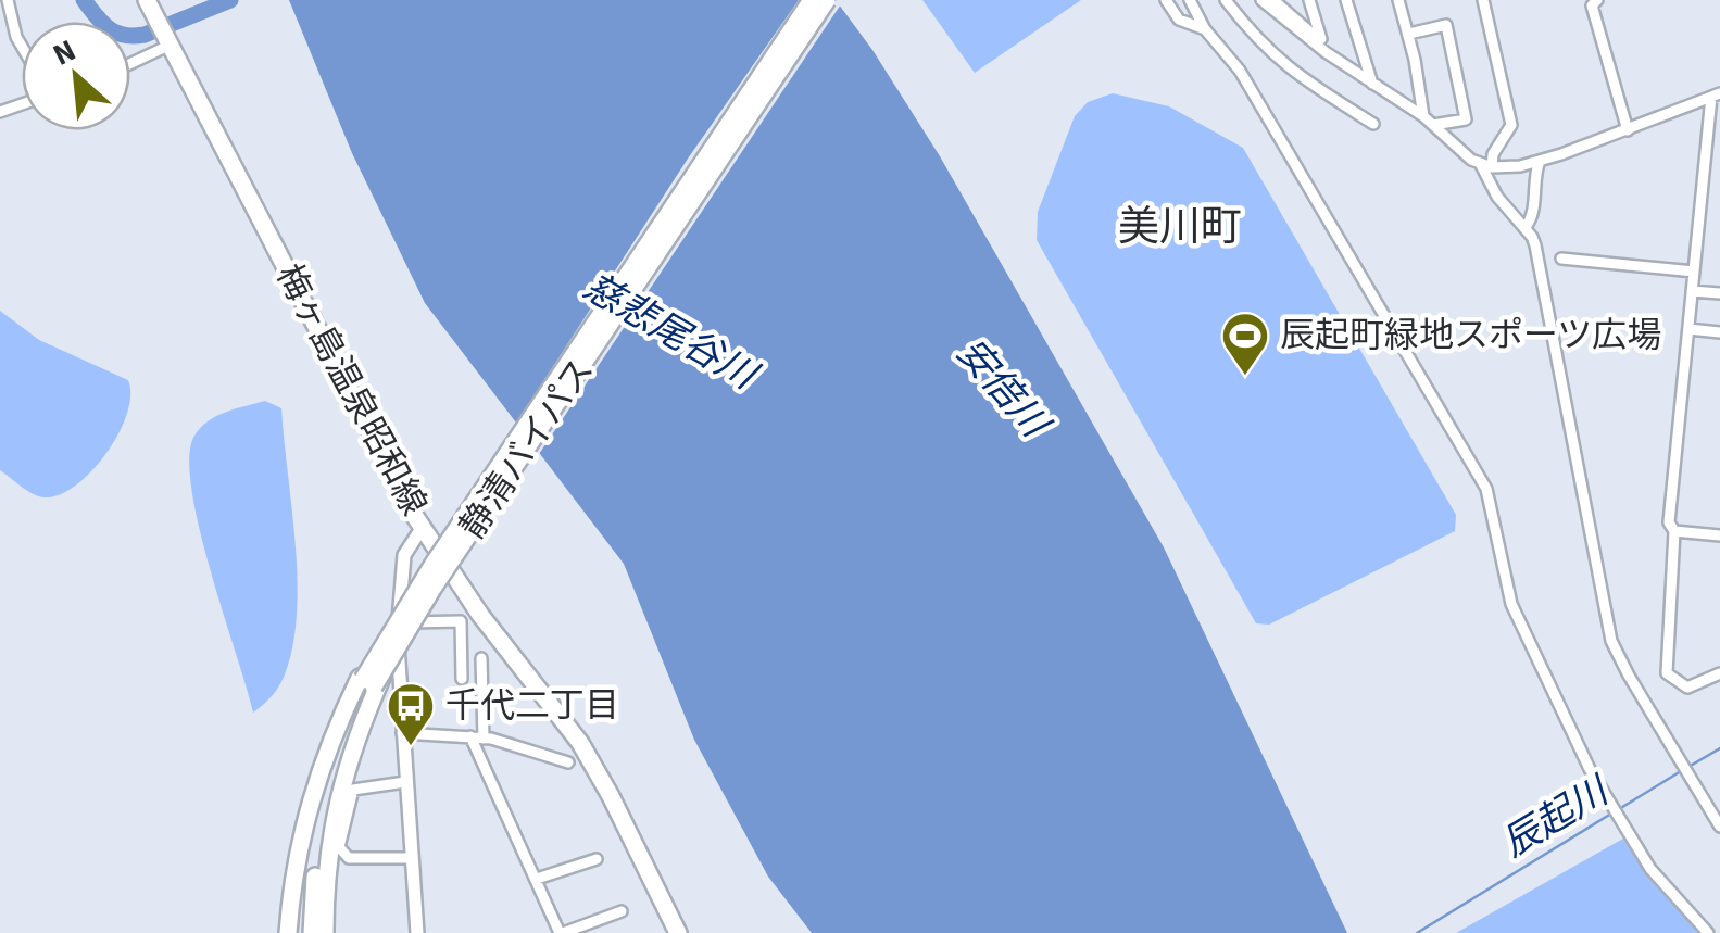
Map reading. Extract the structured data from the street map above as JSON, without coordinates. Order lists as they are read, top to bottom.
{
  "streets": {
    "main road": ["梅ヶ島温泉昭和線", "静清バイパス"]
  },
  "districts": ["美川町"],
  "water": ["慈悲尾谷川", "安倍川", "辰起川"],
  "places": {
    "sports": ["辰起町緑地スポーツ広場"],
    "bus stop": ["千代二丁目"]
  },
  "north": "top left"
}
